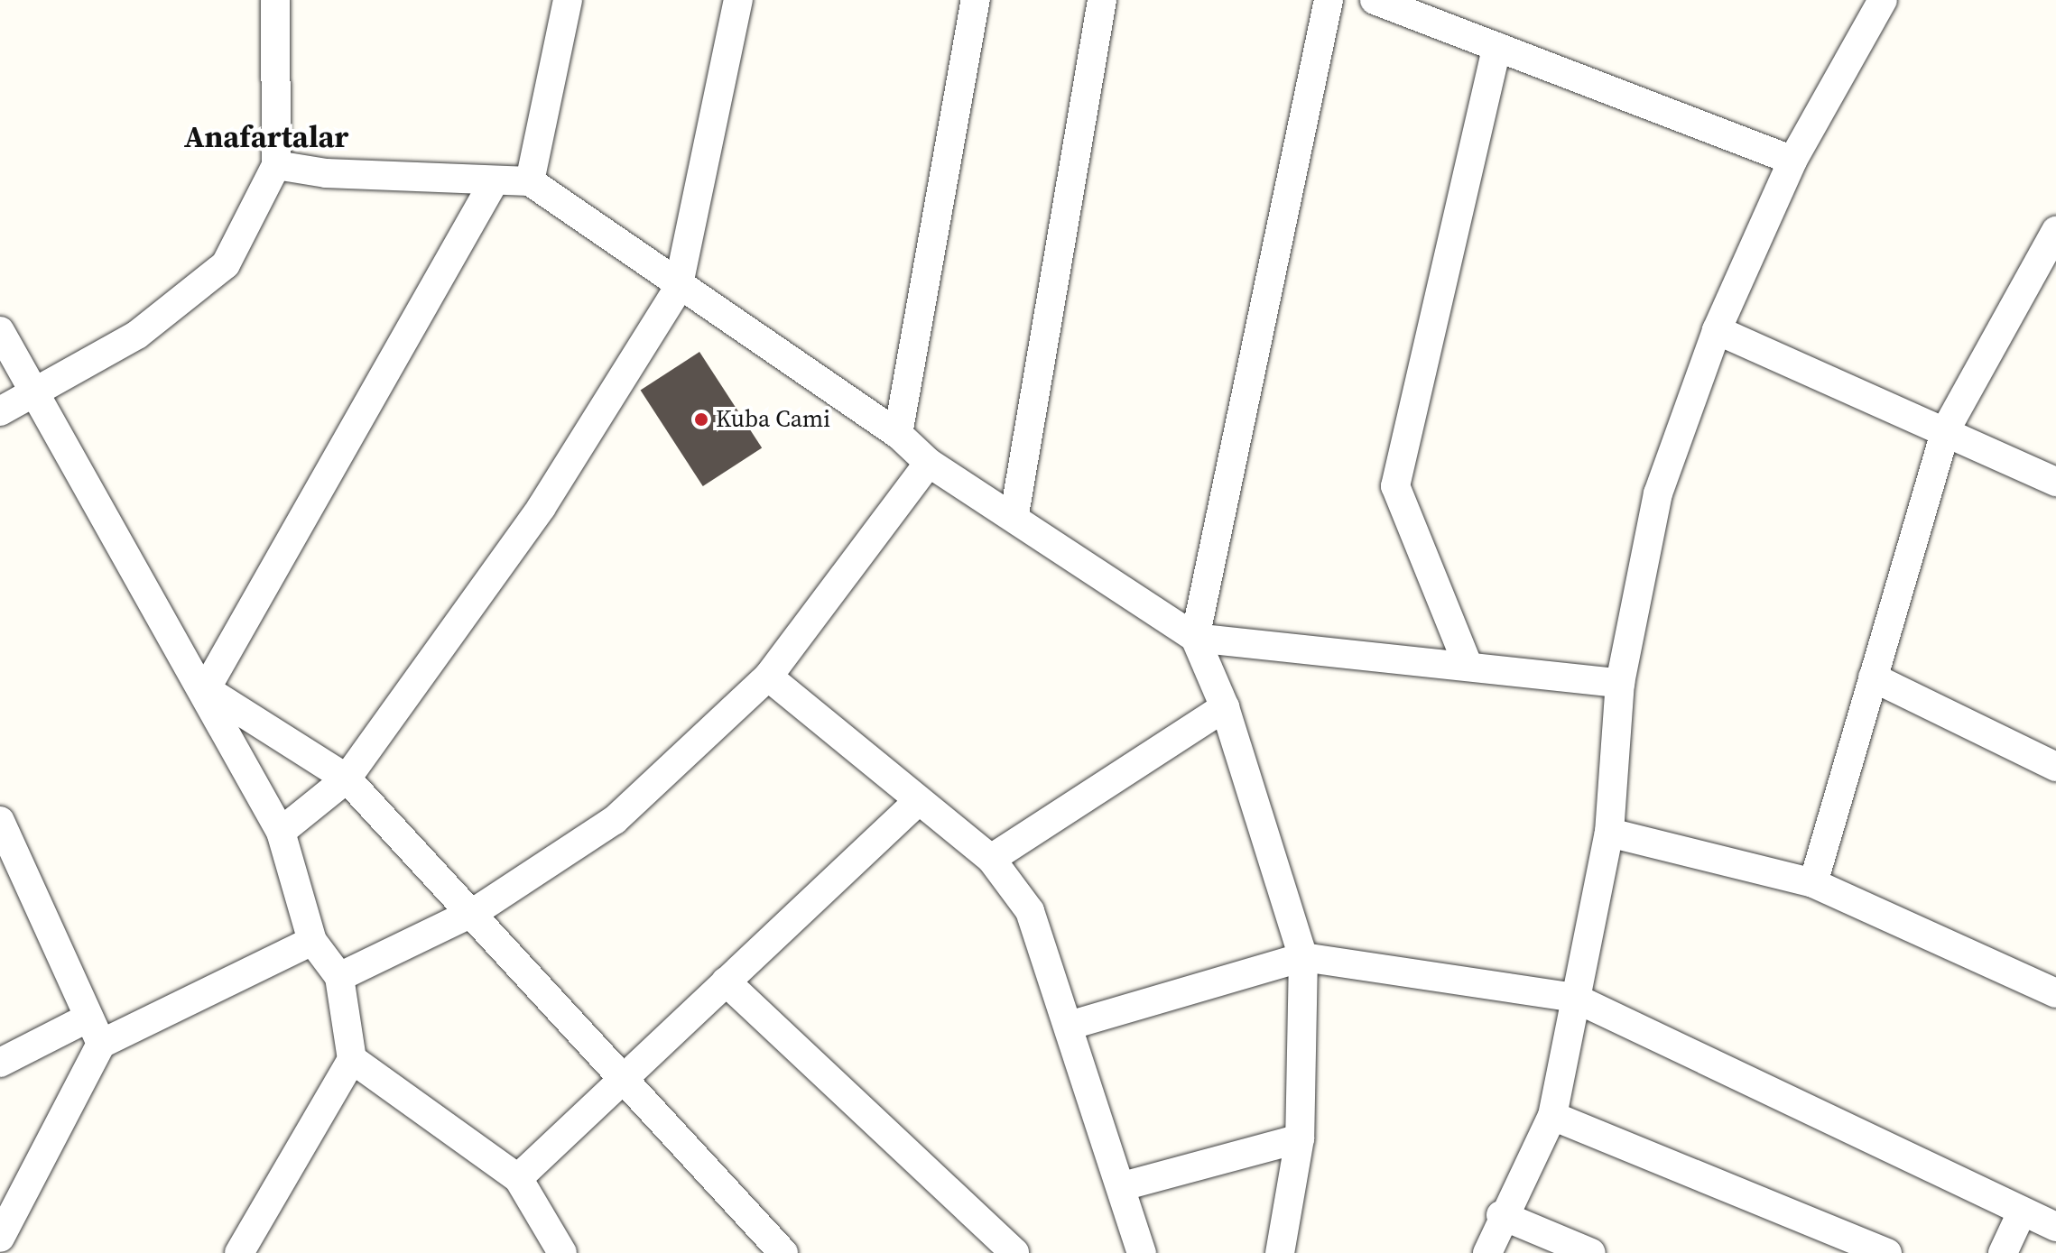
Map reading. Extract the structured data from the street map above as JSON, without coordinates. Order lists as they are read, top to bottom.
{
  "districts": ["Anafartalar"],
  "places": ["Kuba Cami"]
}
